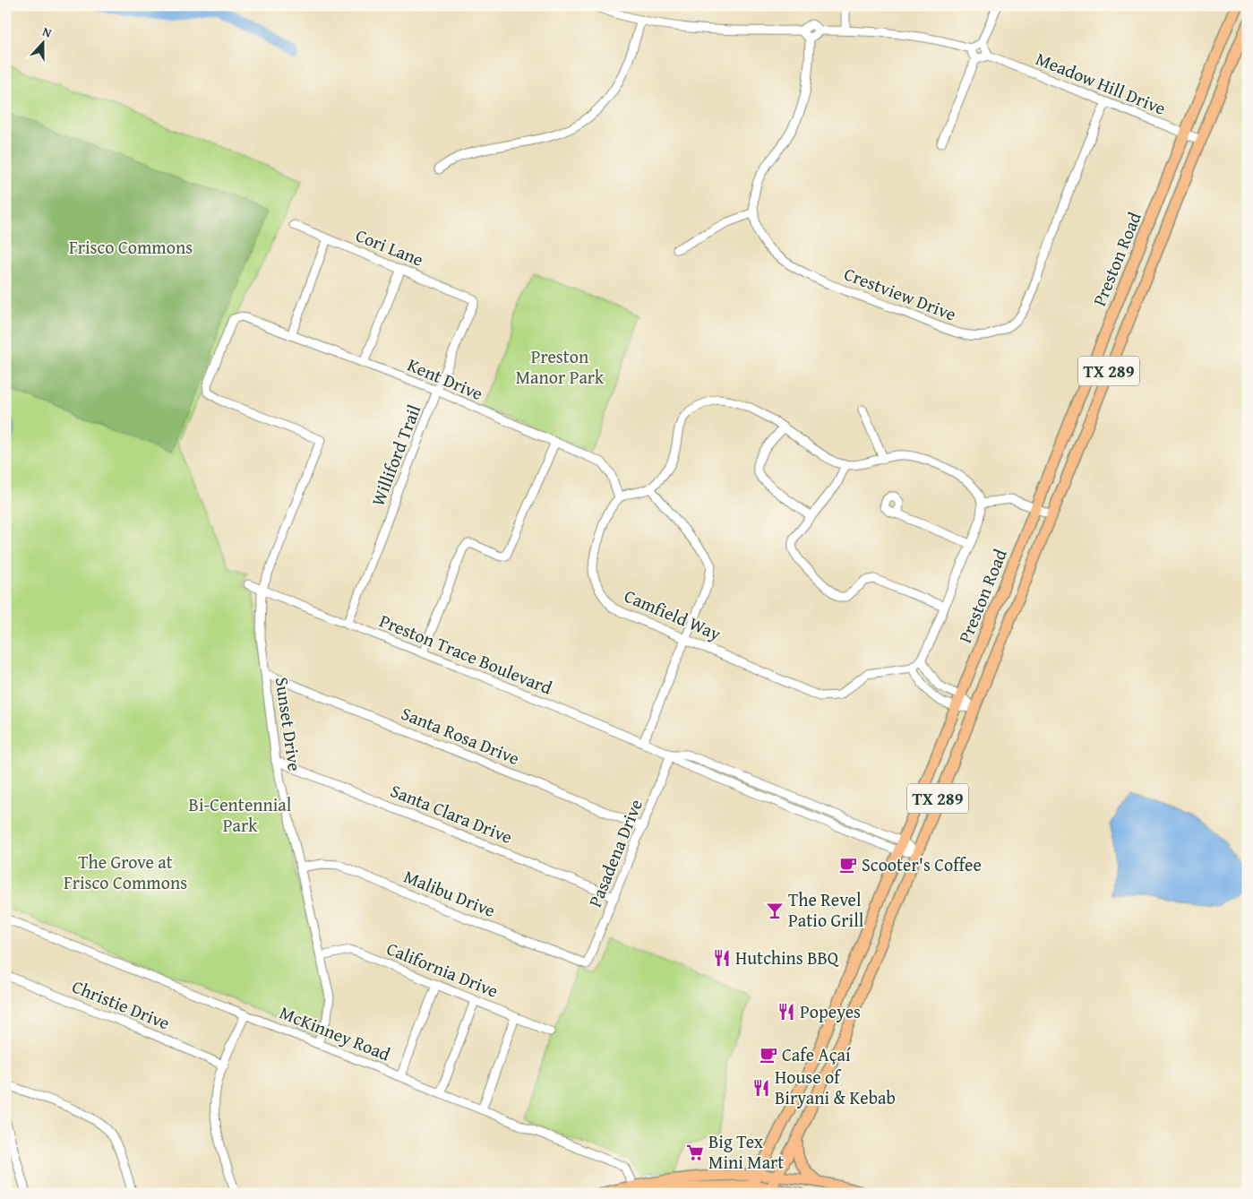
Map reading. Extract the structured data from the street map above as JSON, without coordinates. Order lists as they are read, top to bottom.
{
  "streets": {
    "main road": ["Preston Road", "TX 289"],
    "street": [
      "Meadow Hill Drive",
      "Cori Lane",
      "Crestview Drive",
      "Kent Drive",
      "Williford Trail",
      "Camfield Way",
      "Preston Trace Boulevard",
      "Sunset Drive",
      "Santa Rosa Drive",
      "Santa Clara Drive",
      "Pasadena Drive",
      "Malibu Drive",
      "California Drive",
      "Christie Drive",
      "McKinney Road"
    ]
  },
  "crossings": [
    ["Meadow Hill Drive", "Preston Road"],
    ["Meadow Hill Drive", "Crestview Drive"],
    ["Cori Lane", "Williford Trail"],
    ["Preston Road", "Preston Trace Boulevard"],
    ["Kent Drive", "Williford Trail"],
    ["Kent Drive", "Camfield Way"],
    ["Kent Drive", "Sunset Drive"],
    ["Williford Trail", "Preston Trace Boulevard"],
    ["Preston Trace Boulevard", "Sunset Drive"],
    ["Preston Trace Boulevard", "Pasadena Drive"],
    ["Sunset Drive", "Santa Rosa Drive"],
    ["Sunset Drive", "Santa Clara Drive"],
    ["Sunset Drive", "Malibu Drive"],
    ["Sunset Drive", "California Drive"],
    ["Sunset Drive", "McKinney Road"],
    ["Santa Rosa Drive", "Pasadena Drive"],
    ["Santa Clara Drive", "Pasadena Drive"],
    ["Pasadena Drive", "Malibu Drive"]
  ],
  "parks": [
    "Frisco Commons",
    "Preston Manor Park",
    "Bi-Centennial Park",
    "The Grove at Frisco Commons"
  ],
  "places": {
    "cafe": ["Scooter's Coffee", "Cafe Açaí"],
    "bar": ["The Revel Patio Grill"],
    "restaurant": ["Hutchins BBQ", "Popeyes", "House of Biryani & Kebab"],
    "supermarket": ["Big Tex Mini Mart"]
  },
  "north": "top"
}
